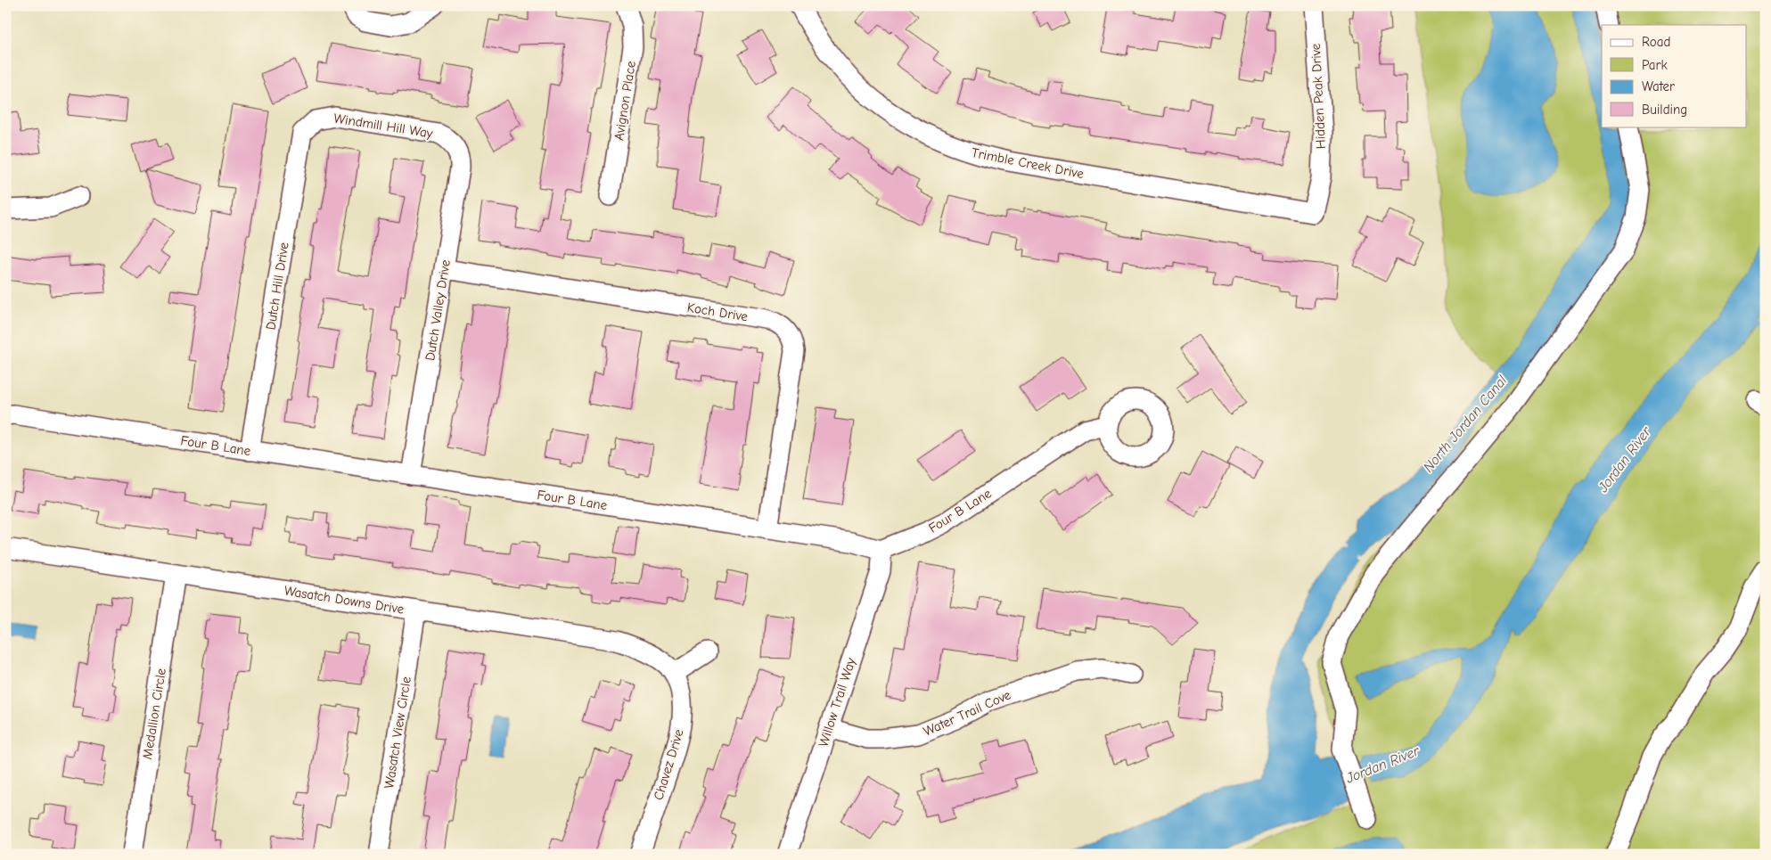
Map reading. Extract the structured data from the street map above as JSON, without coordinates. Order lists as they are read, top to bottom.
{
  "streets": {
    "street": [
      "Hidden Peak Drive",
      "Avignon Place",
      "Windmill Hill Way",
      "Trimble Creek Drive",
      "Dutch Hill Drive",
      "Dutch Valley Drive",
      "Koch Drive",
      "Four B Lane",
      "Wasatch Downs Drive",
      "Willow Trail Way",
      "Water Trail Cove",
      "Medallion Circle",
      "Wasatch View Circle",
      "Chavez Drive"
    ]
  },
  "crossings": [
    ["Hidden Peak Drive", "Trimble Creek Drive"],
    ["Windmill Hill Way", "Dutch Hill Drive"],
    ["Windmill Hill Way", "Dutch Valley Drive"],
    ["Dutch Hill Drive", "Four B Lane"],
    ["Dutch Valley Drive", "Koch Drive"],
    ["Dutch Valley Drive", "Four B Lane"],
    ["Koch Drive", "Four B Lane"],
    ["Four B Lane", "Willow Trail Way"],
    ["Wasatch Downs Drive", "Medallion Circle"],
    ["Wasatch Downs Drive", "Wasatch View Circle"],
    ["Wasatch Downs Drive", "Chavez Drive"],
    ["Willow Trail Way", "Water Trail Cove"]
  ],
  "water": ["North Jordan Canal", "Jordan River"],
  "legend": [
    "Road",
    "Park",
    "Water",
    "Building"
  ]
}
